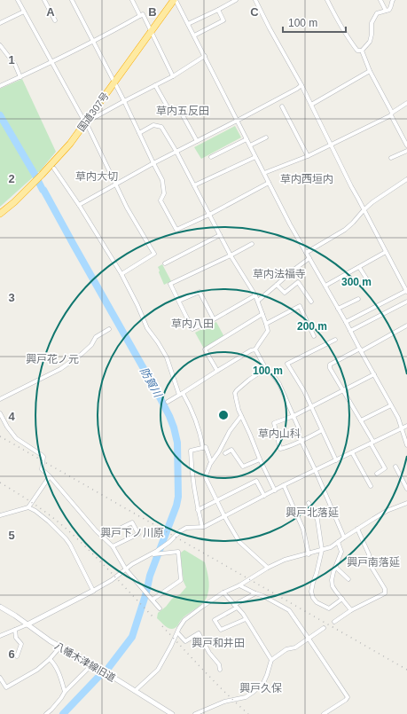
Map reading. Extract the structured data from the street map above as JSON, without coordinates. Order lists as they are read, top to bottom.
{
  "streets": {
    "highway": ["国道307号"],
    "street": ["八幡木津線旧道"]
  },
  "districts": [
    "草内五反田",
    "草内大切",
    "草内西垣内",
    "草内法福寺",
    "草内八田",
    "興戸花ノ元",
    "草内山科",
    "興戸北落延",
    "興戸下ノ川原",
    "興戸南落延",
    "興戸和井田",
    "興戸久保"
  ],
  "water": ["防賀川"],
  "scale_bar": "100 m",
  "grid": {
    "columns": ["A", "B", "C"],
    "rows": [
      "1",
      "2",
      "3",
      "4",
      "5",
      "6"
    ]
  },
  "rings": ["300 m", "200 m", "100 m"]
}
